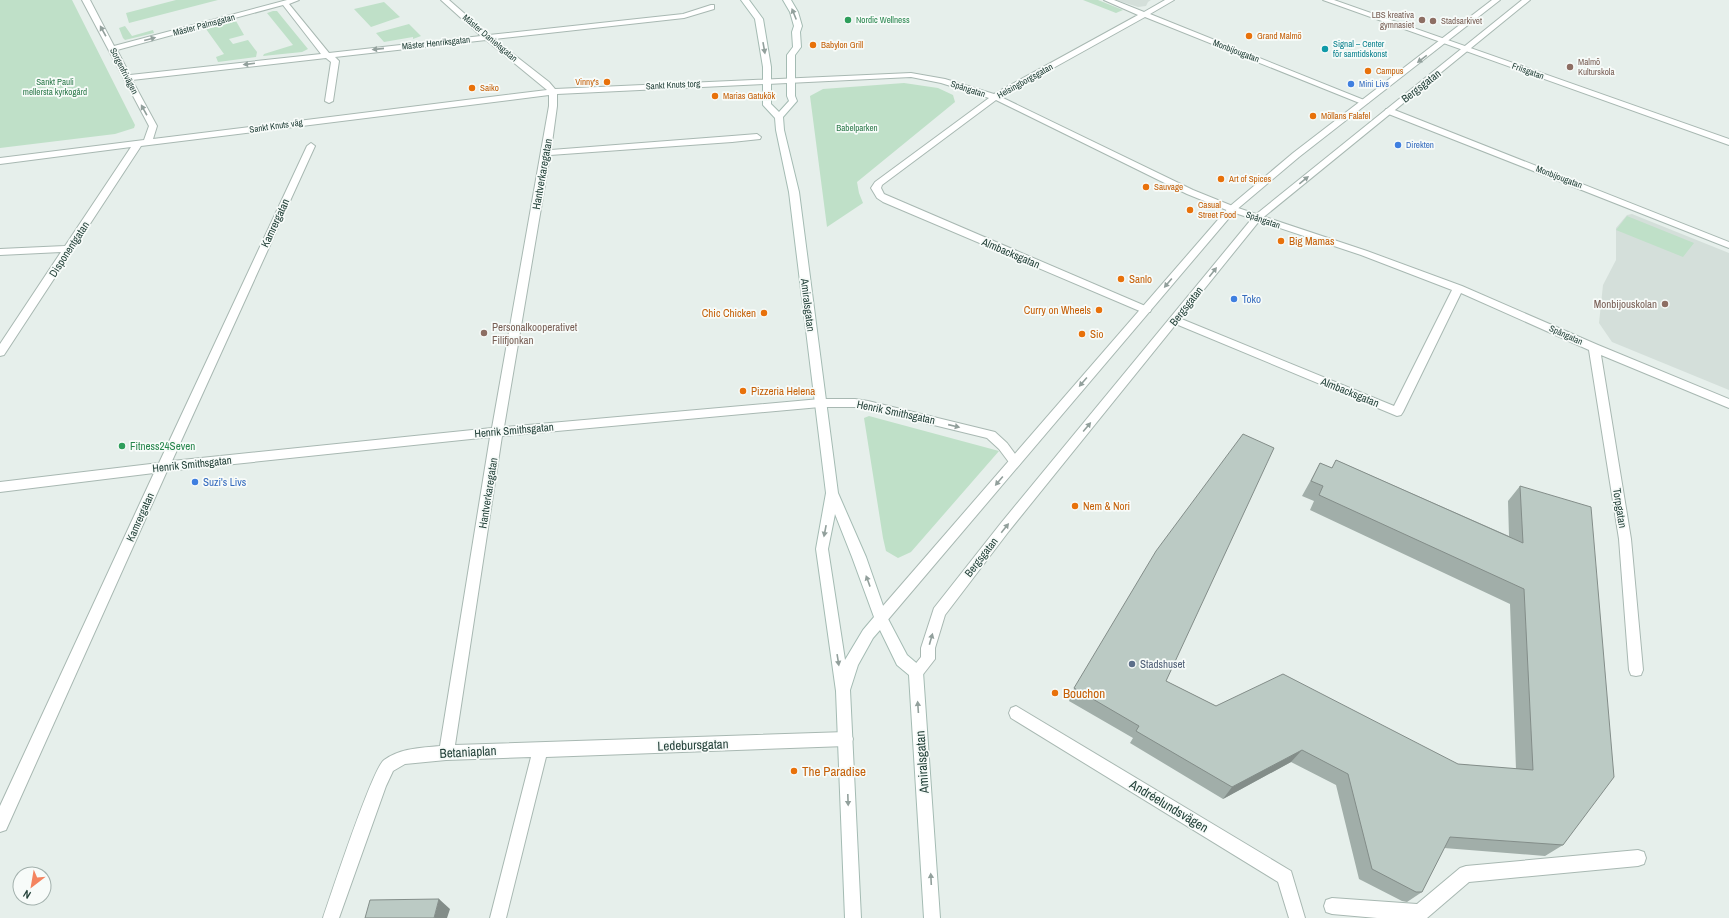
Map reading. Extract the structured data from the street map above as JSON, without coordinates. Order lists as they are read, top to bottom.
{
  "streets": {
    "street": [
      "Mäster Palmsgatan",
      "Mäster Danielsgatan",
      "Mäster Henriksgatan",
      "Monbijougatan",
      "Sorgenfrivägen",
      "Friisgatan",
      "Helsingborgsgatan",
      "Sankt Knuts torg",
      "Bergsgatan",
      "Spångatan",
      "Sankt Knuts väg",
      "Hantverkaregatan",
      "Kamrergatan",
      "Disponentgatan",
      "Almbacksgatan",
      "Amiralsgatan",
      "Henrik Smithsgatan",
      "Torpgatan",
      "Ledebursgatan",
      "Betaniaplan",
      "Andréelundsvägen"
    ]
  },
  "crossings": [
    ["Mäster Palmsgatan", "Sorgenfrivägen"],
    ["Mäster Danielsgatan", "Mäster Henriksgatan"],
    ["Mäster Danielsgatan", "Sankt Knuts torg"],
    ["Mäster Danielsgatan", "Sankt Knuts väg"],
    ["Mäster Danielsgatan", "Hantverkaregatan"],
    ["Mäster Henriksgatan", "Sorgenfrivägen"],
    ["Monbijougatan", "Helsingborgsgatan"],
    ["Monbijougatan", "Bergsgatan"],
    ["Sorgenfrivägen", "Sankt Knuts väg"],
    ["Friisgatan", "Bergsgatan"],
    ["Helsingborgsgatan", "Spångatan"],
    ["Helsingborgsgatan", "Almbacksgatan"],
    ["Sankt Knuts torg", "Spångatan"],
    ["Sankt Knuts torg", "Sankt Knuts väg"],
    ["Sankt Knuts torg", "Hantverkaregatan"],
    ["Bergsgatan", "Spångatan"],
    ["Bergsgatan", "Almbacksgatan"],
    ["Bergsgatan", "Amiralsgatan"],
    ["Bergsgatan", "Henrik Smithsgatan"],
    ["Spångatan", "Almbacksgatan"],
    ["Spångatan", "Torpgatan"],
    ["Sankt Knuts väg", "Hantverkaregatan"],
    ["Sankt Knuts väg", "Disponentgatan"],
    ["Hantverkaregatan", "Henrik Smithsgatan"],
    ["Hantverkaregatan", "Betaniaplan"],
    ["Kamrergatan", "Henrik Smithsgatan"],
    ["Amiralsgatan", "Henrik Smithsgatan"],
    ["Amiralsgatan", "Ledebursgatan"],
    ["Ledebursgatan", "Betaniaplan"]
  ],
  "one_way": ["Mäster Palmsgatan", "Mäster Henriksgatan", "Sorgenfrivägen"],
  "parks": ["Sankt Pauli mellersta kyrkogård", "Babelparken"],
  "places": [
    "Nordic Wellness",
    "LBS kreativa gymnasiet",
    "Stadsarkivet",
    "Grand Malmö",
    "Babylon Grill",
    "Signal – Center för samtidskonst",
    "Malmö Kulturskola",
    "Campus",
    "Vinny's",
    "Mini Livs",
    "Saiko",
    "Marias Gatukök",
    "Möllans Falafel",
    "Direkten",
    "Art of Spices",
    "Sauvage",
    "Casual Street Food",
    "Big Mamas",
    "Sanlo",
    "Toko",
    "Monbijouskolan",
    "Curry on Wheels",
    "Chic Chicken",
    "Personalkooperativet Filifjonkan",
    "Sio",
    "Pizzeria Helena",
    "Fitness24Seven",
    "Suzi's Livs",
    "Nem & Nori",
    "Stadshuset",
    "Bouchon",
    "The Paradise"
  ],
  "north": "bottom left"
}
